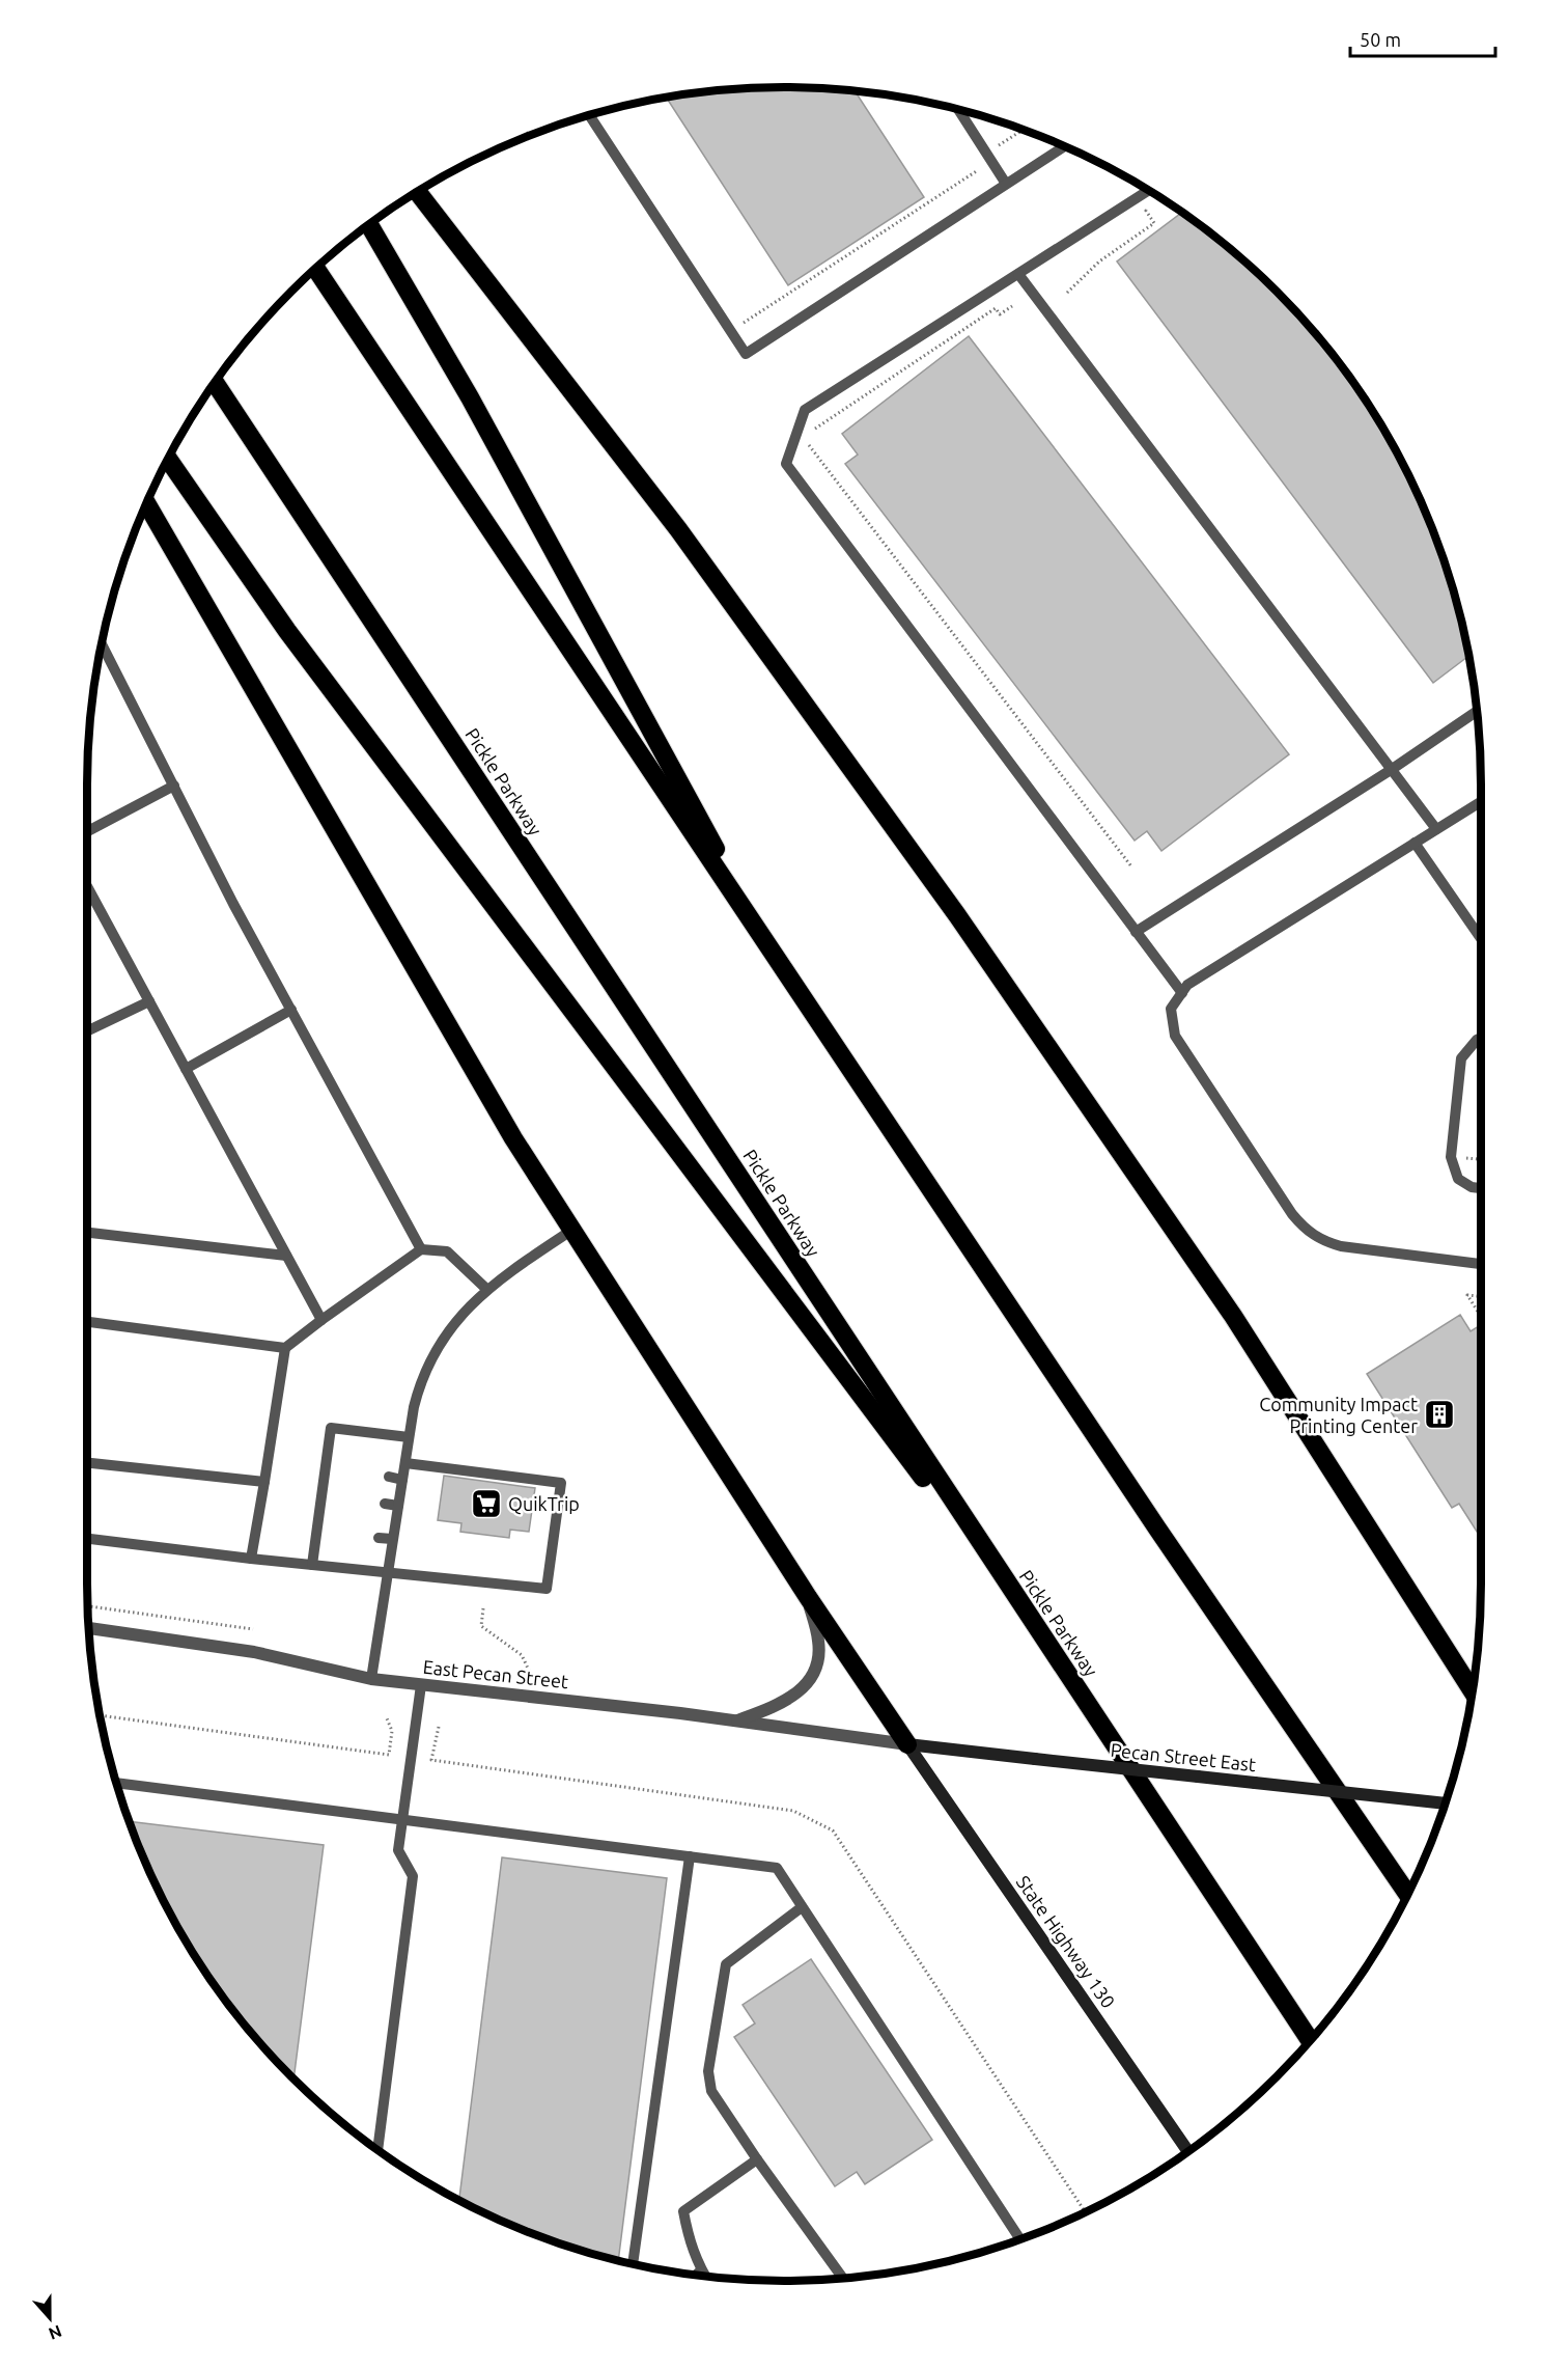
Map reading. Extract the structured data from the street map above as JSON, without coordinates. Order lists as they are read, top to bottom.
{
  "streets": {
    "highway": ["Pickle Parkway"],
    "main road": ["Pecan Street East", "State Highway 130"],
    "street": ["East Pecan Street"]
  },
  "crossings": [
    ["East Pecan Street", "Pecan Street East"],
    ["East Pecan Street", "State Highway 130"],
    ["Pecan Street East", "State Highway 130"]
  ],
  "places": {
    "building": ["Community Impact Printing Center"],
    "supermarket": ["QuikTrip"]
  },
  "scale_bar": "50 m",
  "north": "bottom"
}
